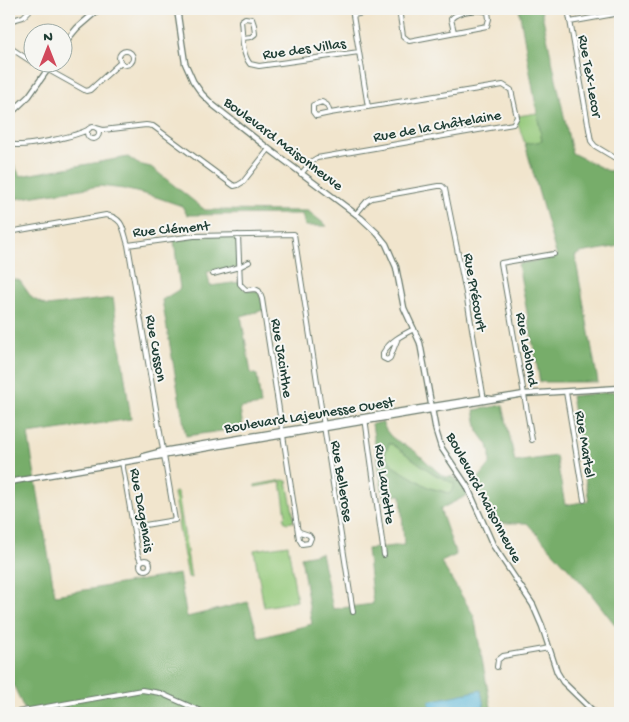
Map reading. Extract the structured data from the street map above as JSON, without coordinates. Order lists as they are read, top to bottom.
{
  "streets": {
    "street": [
      "Rue des Villas",
      "Rue Tex-Lecor",
      "Rue de la Châtelaine",
      "Boulevard Maisonneuve",
      "Rue Clément",
      "Rue Précourt",
      "Rue Cusson",
      "Rue Leblond",
      "Rue Jacinthe",
      "Boulevard Lajeunesse Ouest",
      "Rue Martel",
      "Rue Bellerose",
      "Rue Laurette",
      "Rue Dagenais"
    ]
  },
  "crossings": [
    ["Rue de la Châtelaine", "Boulevard Maisonneuve"],
    ["Boulevard Maisonneuve", "Rue Précourt"],
    ["Boulevard Maisonneuve", "Boulevard Lajeunesse Ouest"],
    ["Rue Clément", "Rue Cusson"],
    ["Rue Clément", "Rue Jacinthe"],
    ["Rue Clément", "Rue Bellerose"],
    ["Rue Précourt", "Boulevard Lajeunesse Ouest"],
    ["Rue Cusson", "Boulevard Lajeunesse Ouest"],
    ["Rue Cusson", "Rue Dagenais"],
    ["Rue Leblond", "Boulevard Lajeunesse Ouest"],
    ["Rue Jacinthe", "Boulevard Lajeunesse Ouest"],
    ["Boulevard Lajeunesse Ouest", "Rue Martel"],
    ["Boulevard Lajeunesse Ouest", "Rue Bellerose"],
    ["Boulevard Lajeunesse Ouest", "Rue Laurette"],
    ["Boulevard Lajeunesse Ouest", "Rue Dagenais"]
  ],
  "north": "top"
}
